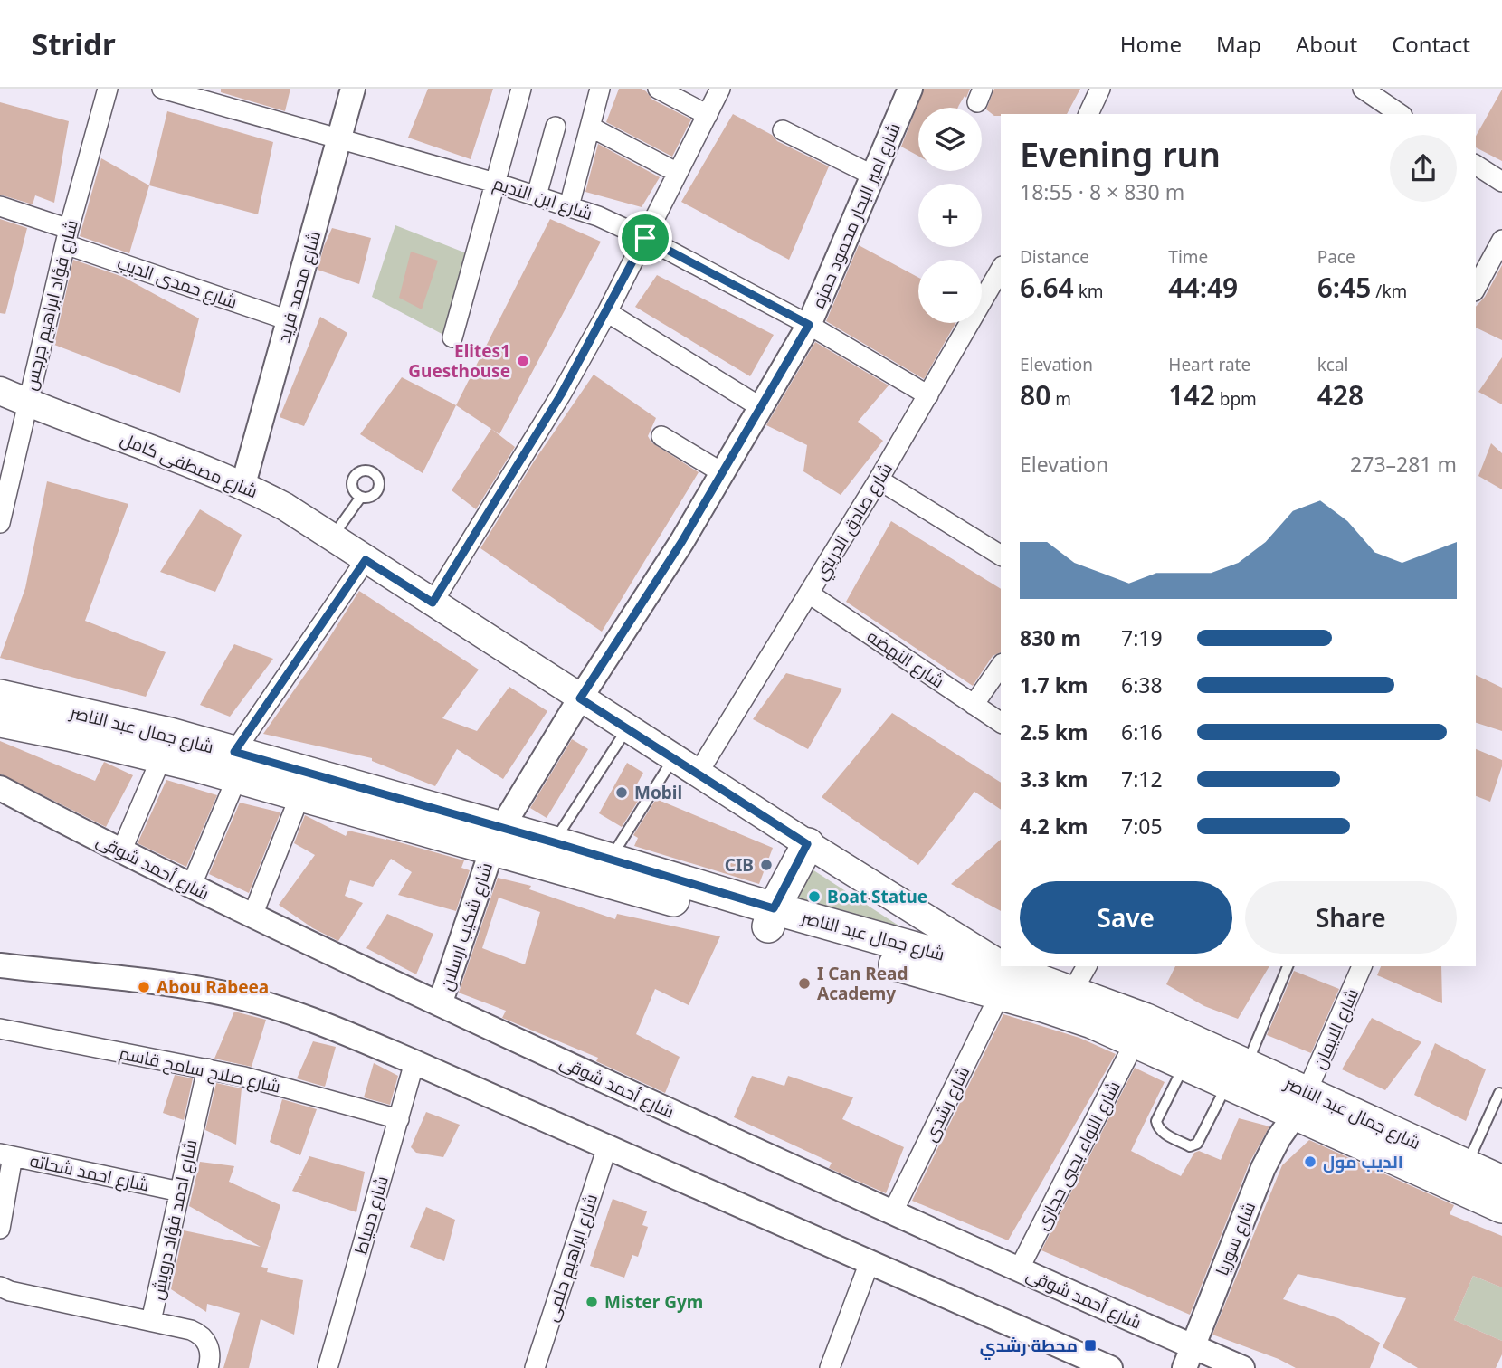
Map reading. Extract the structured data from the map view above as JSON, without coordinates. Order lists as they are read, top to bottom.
{
  "streets": {
    "main road": ["شارع مصطفى كامل", "شارع جمال عبد الناصر"],
    "street": [
      "شارع ابن النديم",
      "شارع امير البحار محمود حمزه",
      "شارع حمدى الديب",
      "شارع محمد فريد",
      "شارع فؤاد ابراهيم جرجس",
      "شارع صادق الدريني",
      "شارع النهضه",
      "شارع أحمد شوقى",
      "شارع شكيب ارسلان",
      "شارع الايمان",
      "شارع صلاح سامح قاسم",
      "شارع رشدى",
      "شارع اللواء يحيي حجازى",
      "شارع احمد شحاته",
      "شارع دمياط",
      "شارع احمد فؤاد درويش",
      "شارع سوريا",
      "شارع ابراهيم حلمى"
    ]
  },
  "crossings": [
    ["شارع ابن النديم", "شارع امير البحار محمود حمزه"],
    ["شارع ابن النديم", "شارع محمد فريد"],
    ["شارع ابن النديم", "شارع صادق الدريني"],
    ["شارع امير البحار محمود حمزه", "شارع مصطفى كامل"],
    ["شارع امير البحار محمود حمزه", "شارع جمال عبد الناصر"],
    ["شارع امير البحار محمود حمزه", "شارع شكيب ارسلان"],
    ["شارع حمدى الديب", "شارع محمد فريد"],
    ["شارع حمدى الديب", "شارع فؤاد ابراهيم جرجس"],
    ["شارع محمد فريد", "شارع مصطفى كامل"],
    ["شارع فؤاد ابراهيم جرجس", "شارع مصطفى كامل"],
    ["شارع مصطفى كامل", "شارع صادق الدريني"],
    ["شارع مصطفى كامل", "شارع جمال عبد الناصر"],
    ["شارع مصطفى كامل", "شارع رشدى"],
    ["شارع صادق الدريني", "شارع النهضه"],
    ["شارع جمال عبد الناصر", "شارع شكيب ارسلان"],
    ["شارع جمال عبد الناصر", "شارع الايمان"],
    ["شارع جمال عبد الناصر", "شارع رشدى"],
    ["شارع جمال عبد الناصر", "شارع اللواء يحيي حجازى"],
    ["شارع جمال عبد الناصر", "شارع سوريا"],
    ["شارع أحمد شوقى", "شارع شكيب ارسلان"],
    ["شارع أحمد شوقى", "شارع رشدى"],
    ["شارع أحمد شوقى", "شارع اللواء يحيي حجازى"],
    ["شارع أحمد شوقى", "شارع سوريا"],
    ["شارع الايمان", "شارع سوريا"],
    ["شارع صلاح سامح قاسم", "شارع دمياط"],
    ["شارع صلاح سامح قاسم", "شارع احمد فؤاد درويش"],
    ["شارع احمد شحاته", "شارع احمد فؤاد درويش"]
  ],
  "places": {
    "other": [
      "Elites1 Guesthouse",
      "Mobil",
      "CIB",
      "Boat Statue",
      "I Can Read Academy",
      "Abou Rabeea",
      "الديب مول",
      "Mister Gym"
    ],
    "transit": ["محطة رشدي"]
  },
  "page": {
    "header": "Stridr",
    "nav": [
      "Home",
      "Map",
      "About",
      "Contact"
    ],
    "map_buttons": ["+", "−"],
    "heading": ["Evening run", "18:55 · 8 × 830 m"],
    "stats": [
      ["Distance", "6.64 km"],
      ["Time", "44:49"],
      ["Pace", "6:45 /km"],
      ["Elevation", "80 m"],
      ["Heart rate", "142 bpm"],
      ["kcal", "428"]
    ],
    "chart": ["Elevation", "273–281 m"],
    "list": [
      {
        "name": "830 m",
        "note": "7:19"
      },
      {
        "name": "1.7 km",
        "note": "6:38"
      },
      {
        "name": "2.5 km",
        "note": "6:16"
      },
      {
        "name": "3.3 km",
        "note": "7:12"
      },
      {
        "name": "4.2 km",
        "note": "7:05"
      }
    ],
    "buttons": ["Save", "Share"]
  }
}
